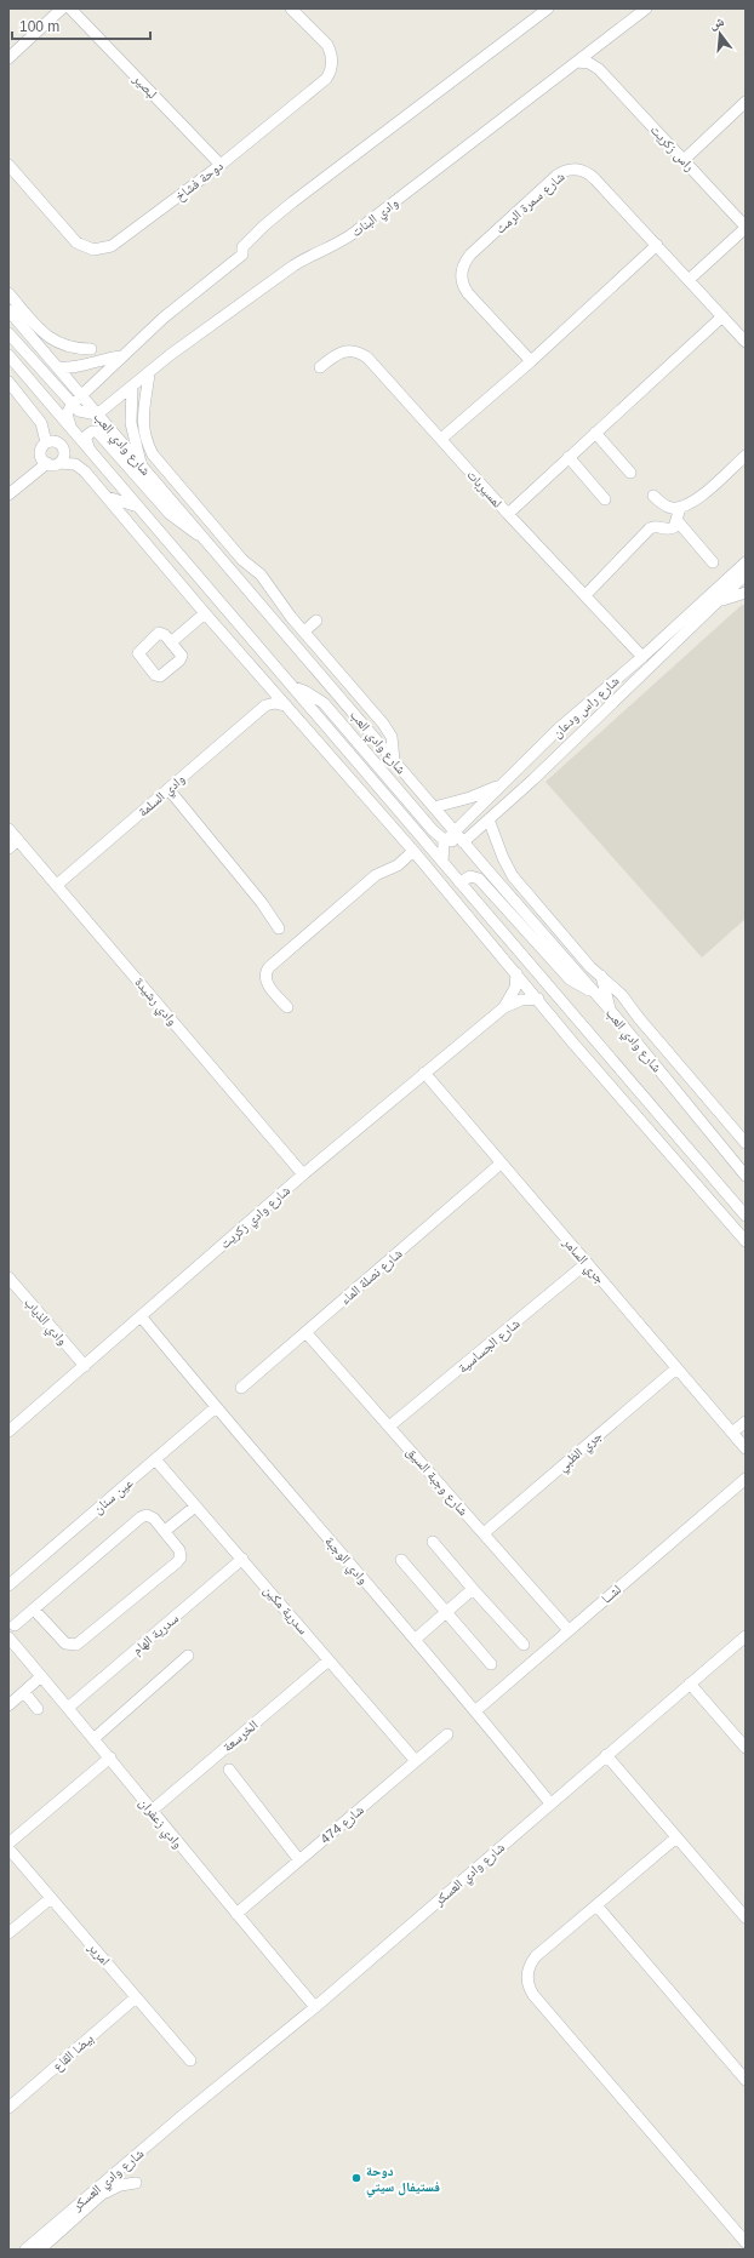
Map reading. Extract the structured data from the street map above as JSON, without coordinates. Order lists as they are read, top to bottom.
{
  "streets": {
    "street": [
      "لبصير",
      "راس زكريت",
      "دوحة فشاخ",
      "شارع سمرة الرمث",
      "وادي البنات",
      "شارع وادي العب",
      "لمسيربات",
      "شارع راس ودعان",
      "وادي السلمة",
      "وادي رشيدة",
      "شارع وادي زكريت",
      "جري السامر",
      "شارع نصلة الماء",
      "وادي الذياب",
      "شارع الجساسية",
      "جري الظبي",
      "شارع وجبة السيق",
      "عين سنان",
      "وادي الوجبة",
      "لشــا",
      "سدرية مكين",
      "سدرية الهام",
      "الخرسعة",
      "وادي زعفران",
      "شارع 474",
      "شارع وادي العسكر",
      "امرير",
      "بيضا القاع"
    ]
  },
  "crossings": [
    ["لبصير", "دوحة فشاخ"],
    ["راس زكريت", "وادي البنات"],
    ["وادي البنات", "شارع وادي العب"],
    ["شارع وادي العب", "شارع راس ودعان"],
    ["لمسيربات", "شارع راس ودعان"],
    ["وادي السلمة", "وادي رشيدة"],
    ["وادي رشيدة", "شارع وادي زكريت"],
    ["شارع وادي زكريت", "جري السامر"],
    ["شارع وادي زكريت", "وادي الذياب"],
    ["شارع وادي زكريت", "وادي الوجبة"],
    ["جري السامر", "شارع نصلة الماء"],
    ["جري السامر", "شارع الجساسية"],
    ["جري السامر", "جري الظبي"],
    ["شارع نصلة الماء", "شارع وجبة السيق"],
    ["شارع الجساسية", "شارع وجبة السيق"],
    ["جري الظبي", "شارع وجبة السيق"],
    ["شارع وجبة السيق", "لشــا"],
    ["عين سنان", "وادي الوجبة"],
    ["عين سنان", "سدرية مكين"],
    ["وادي الوجبة", "لشــا"],
    ["وادي الوجبة", "شارع وادي العسكر"],
    ["سدرية مكين", "سدرية الهام"],
    ["سدرية مكين", "الخرسعة"],
    ["سدرية مكين", "شارع 474"],
    ["سدرية الهام", "وادي زعفران"],
    ["الخرسعة", "وادي زعفران"],
    ["وادي زعفران", "شارع 474"],
    ["وادي زعفران", "شارع وادي العسكر"],
    ["امرير", "بيضا القاع"]
  ],
  "places": ["دوحة فستيفال سيتي"],
  "scale_bar": "100 m",
  "north": "top"
}
